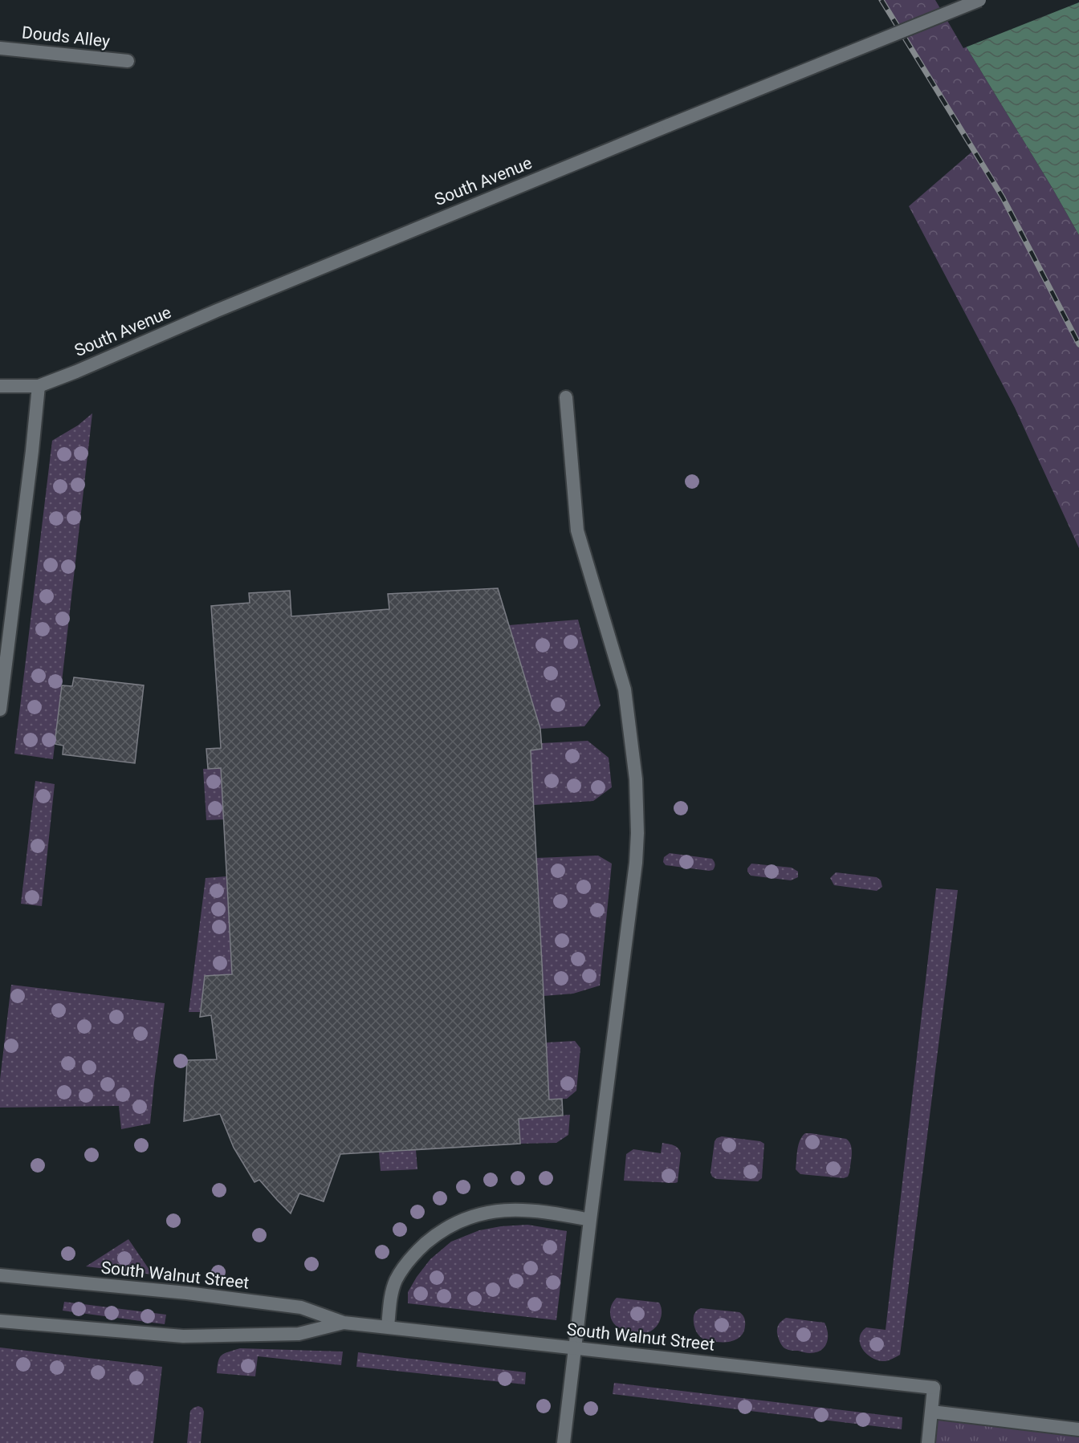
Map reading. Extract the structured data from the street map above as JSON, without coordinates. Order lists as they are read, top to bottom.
{
  "streets": {
    "street": ["Douds Alley", "South Avenue", "South Walnut Street"]
  }
}
